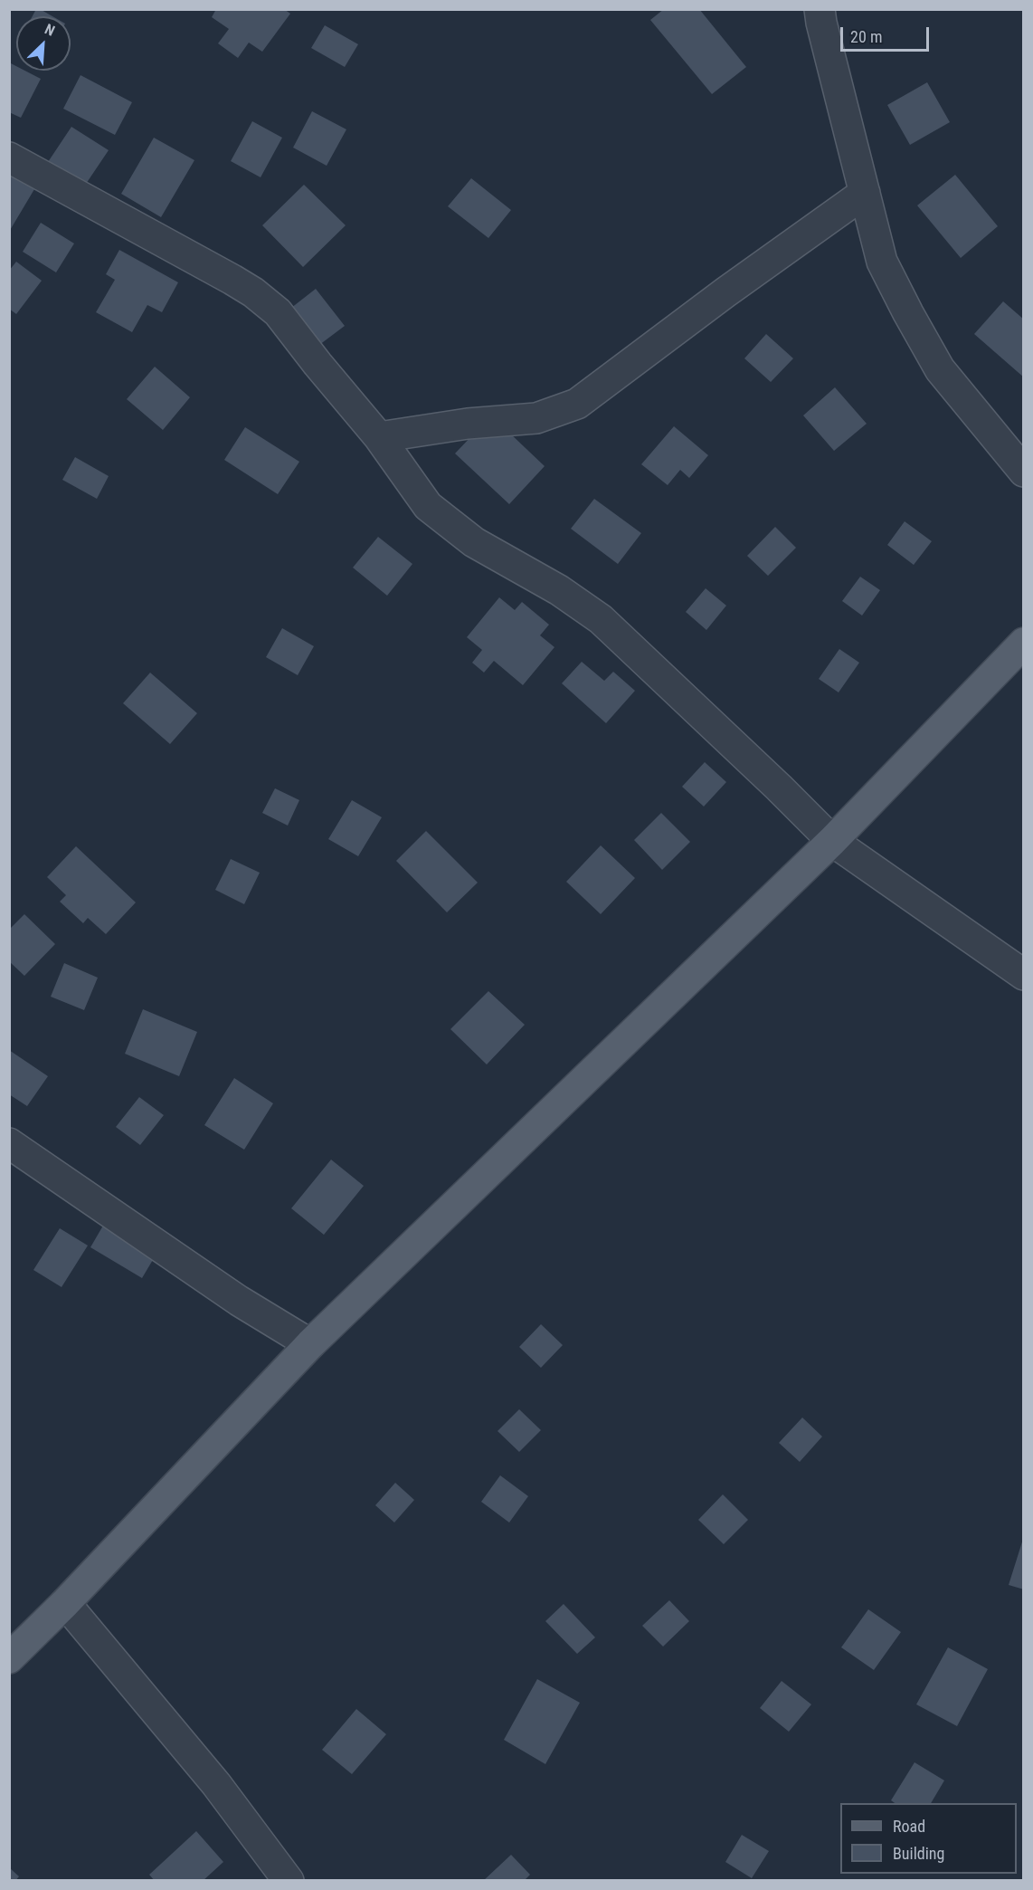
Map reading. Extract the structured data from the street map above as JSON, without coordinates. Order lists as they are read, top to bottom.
{
  "legend": ["Road", "Building"],
  "scale_bar": "20 m",
  "north": "top right"
}
